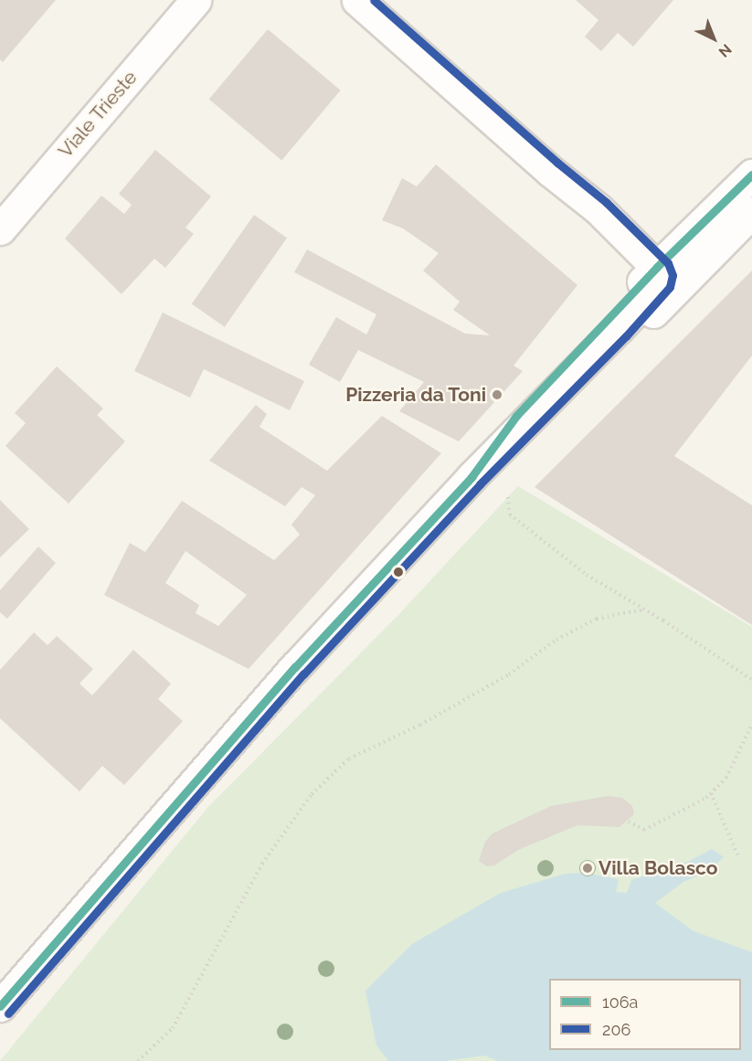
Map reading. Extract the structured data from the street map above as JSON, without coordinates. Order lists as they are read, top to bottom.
{
  "streets": {
    "street": ["Viale Trieste"]
  },
  "places": ["Pizzeria da Toni", "Villa Bolasco"],
  "lines": ["transit line 206", "transit line 106a"],
  "legend": ["106a", "206"],
  "north": "bottom right"
}
